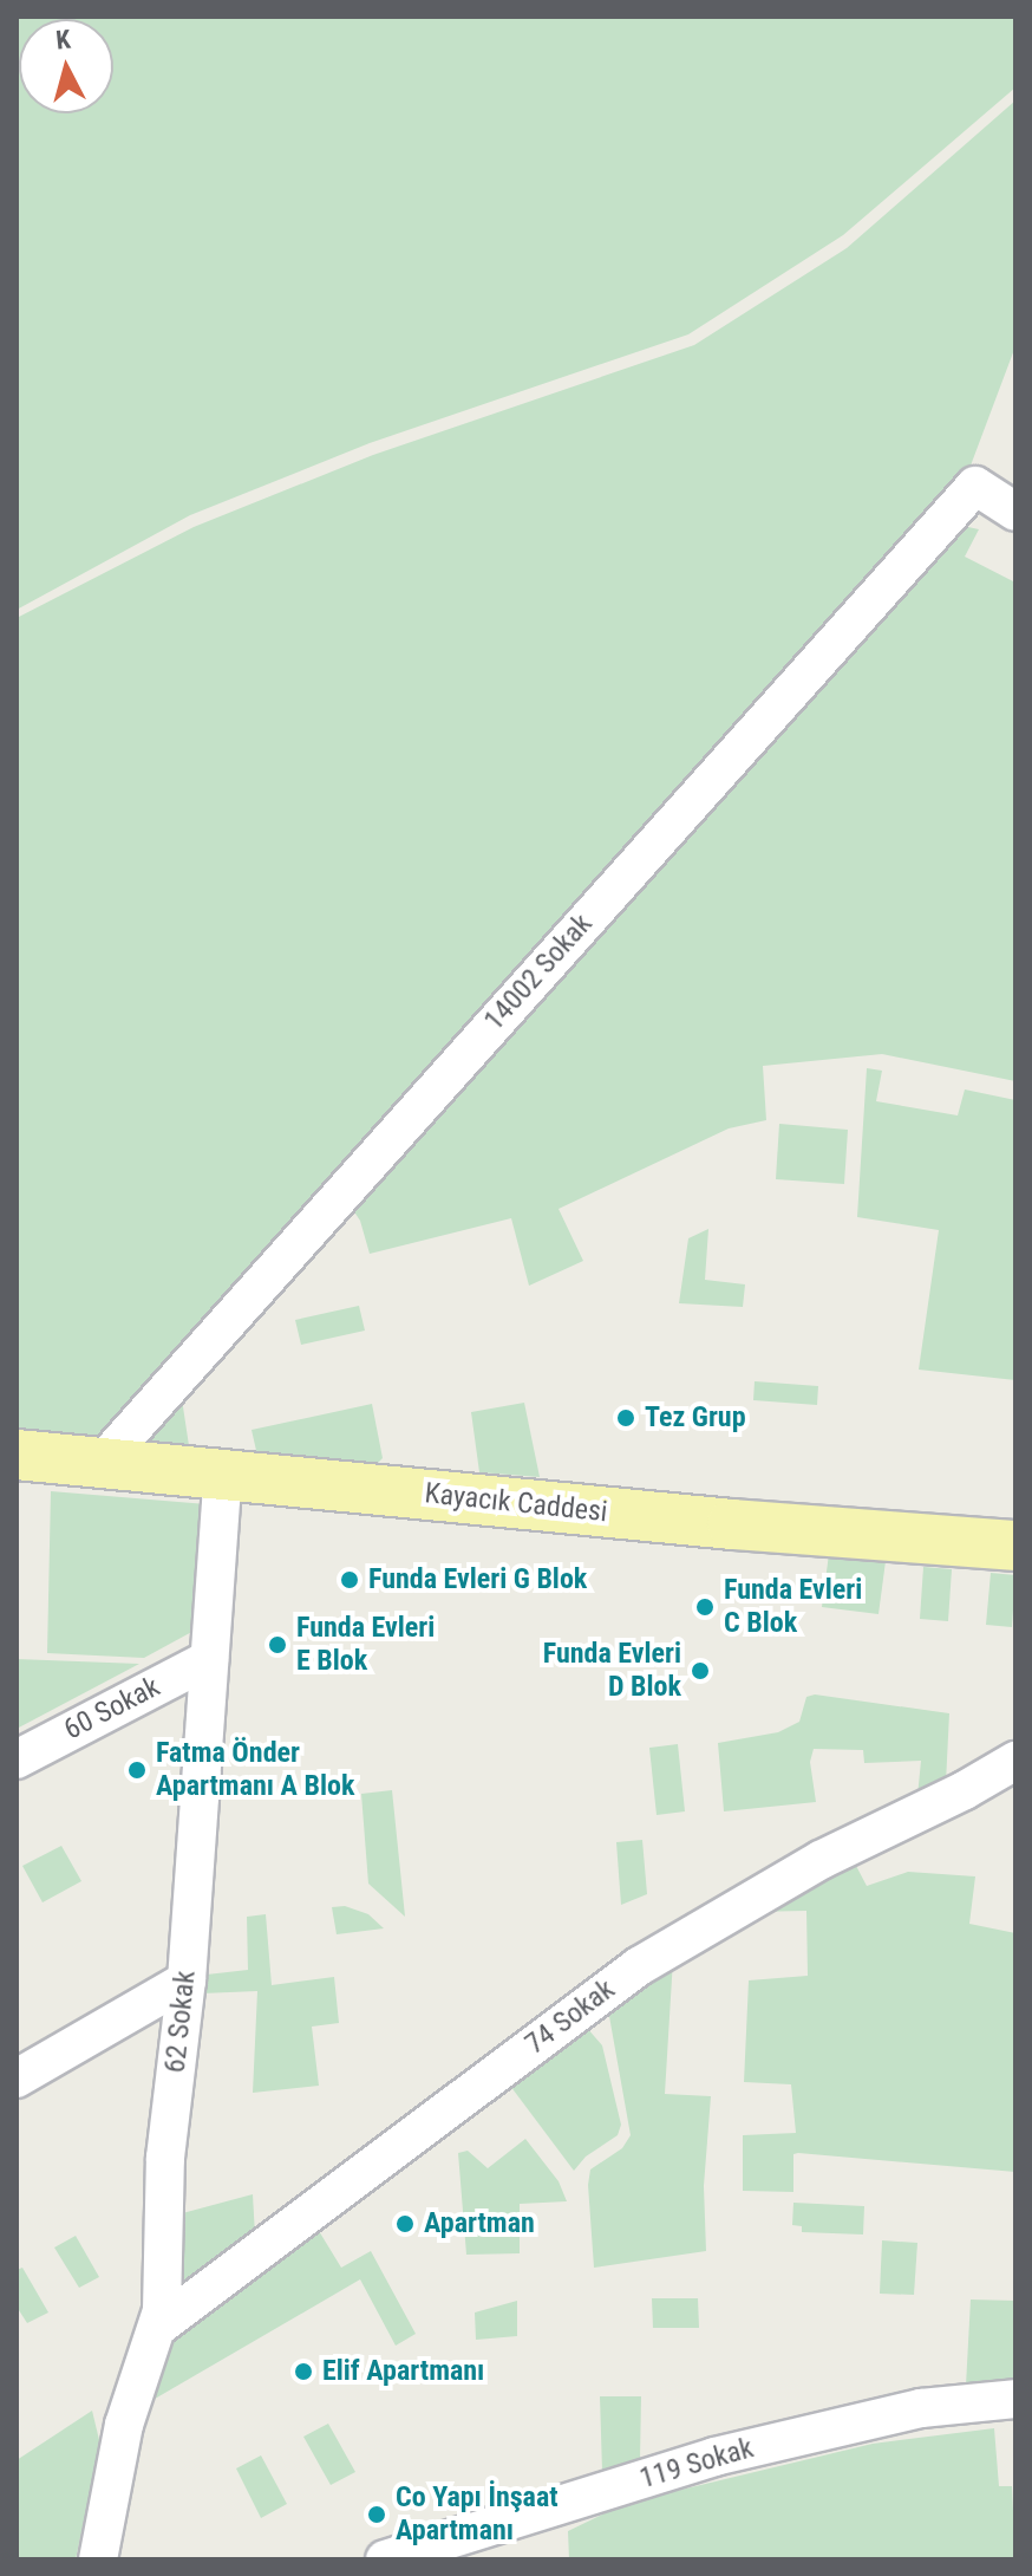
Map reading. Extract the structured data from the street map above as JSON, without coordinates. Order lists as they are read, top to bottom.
{
  "streets": {
    "main road": ["Kayacık Caddesi"],
    "street": [
      "14002 Sokak",
      "60 Sokak",
      "74 Sokak",
      "62 Sokak",
      "119 Sokak"
    ]
  },
  "crossings": [
    ["14002 Sokak", "Kayacık Caddesi"],
    ["Kayacık Caddesi", "62 Sokak"],
    ["60 Sokak", "62 Sokak"],
    ["74 Sokak", "62 Sokak"]
  ],
  "places": [
    "Tez Grup",
    "Funda Evleri G Blok",
    "Funda Evleri C Blok",
    "Funda Evleri E Blok",
    "Funda Evleri D Blok",
    "Fatma Önder Apartmanı A Blok",
    "Apartman",
    "Elif Apartmanı",
    "Co Yapı İnşaat Apartmanı"
  ],
  "north": "top"
}
